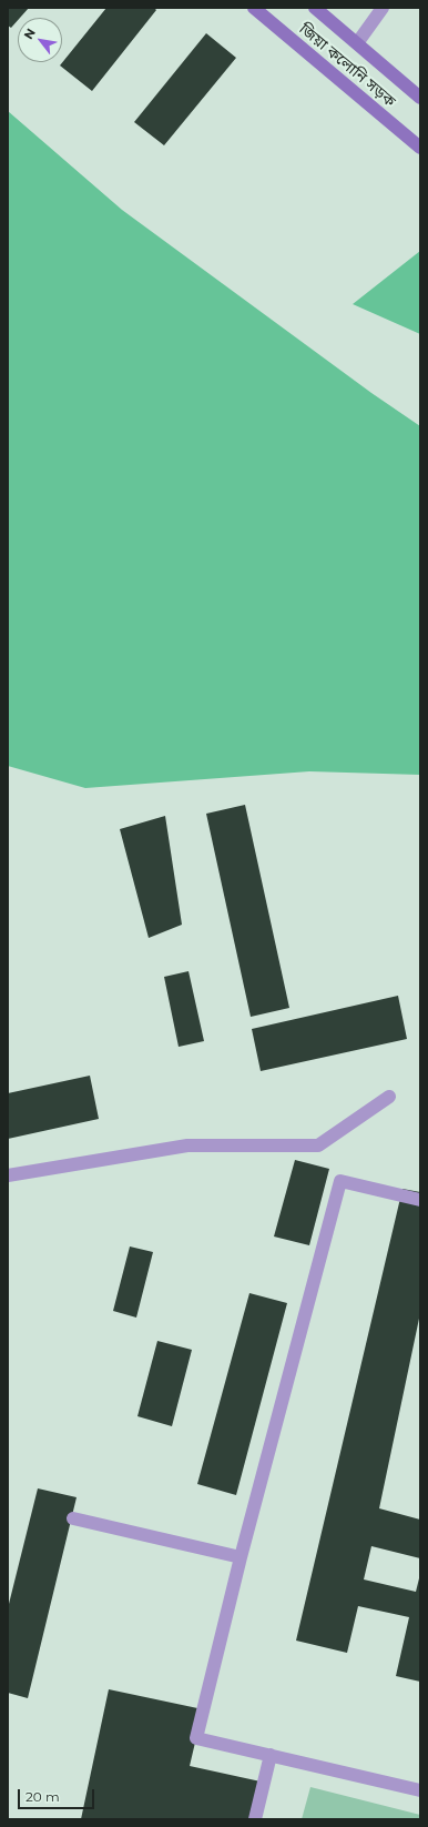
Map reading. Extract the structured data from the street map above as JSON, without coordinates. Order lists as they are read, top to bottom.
{
  "streets": {
    "main road": ["জিয়া কলোনি সড়ক"]
  },
  "scale_bar": "20 m",
  "north": "top left"
}
